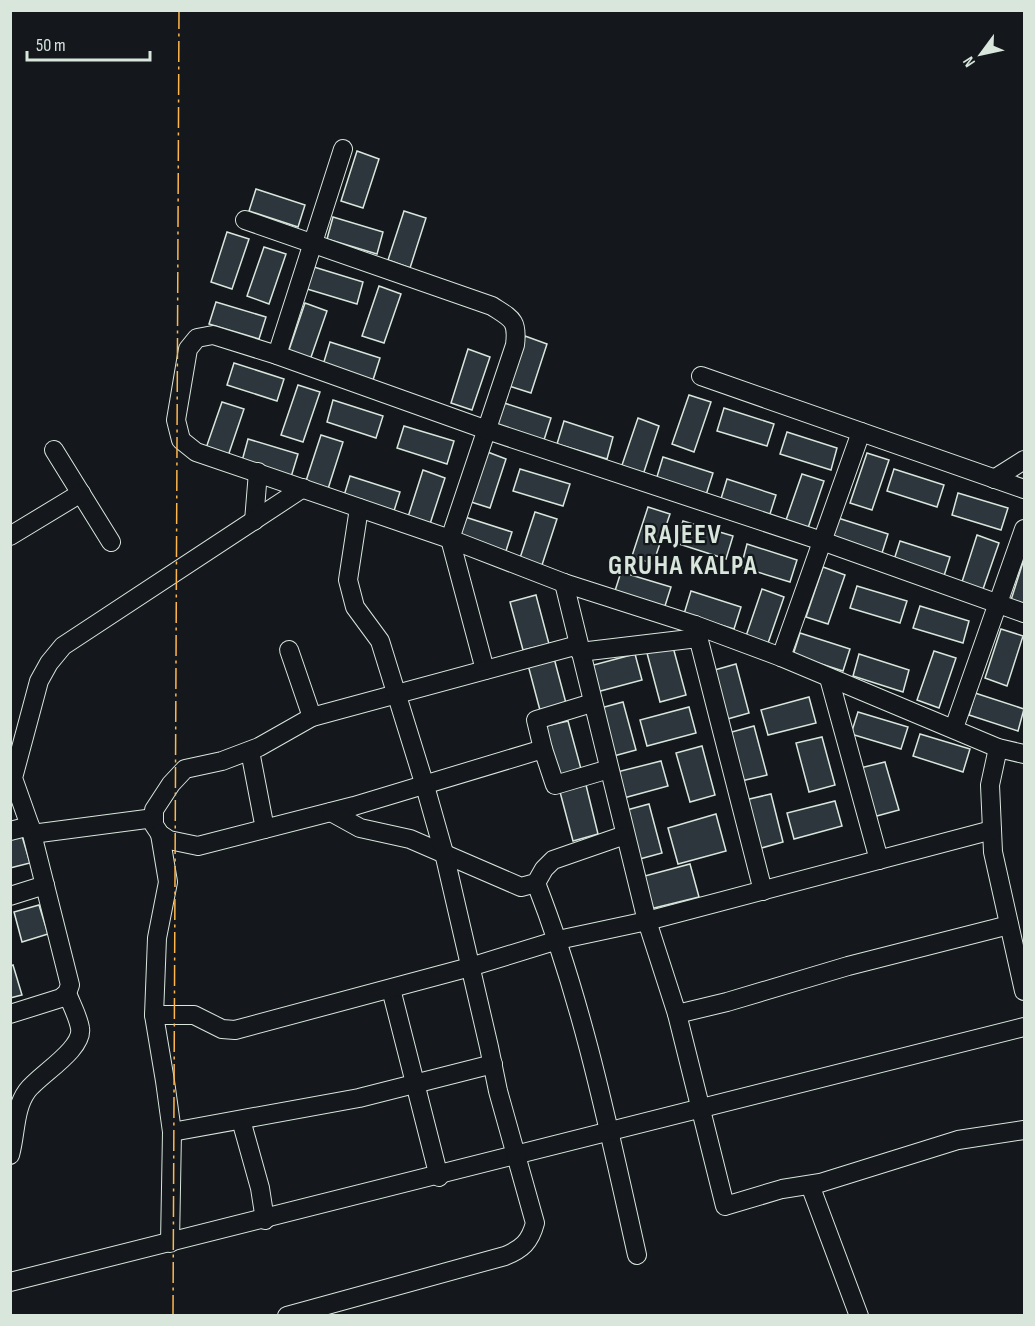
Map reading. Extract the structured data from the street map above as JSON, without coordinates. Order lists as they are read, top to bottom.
{
  "districts": ["RAJEEV GRUHA KALPA"],
  "scale_bar": "50 m",
  "north": "bottom left"
}
